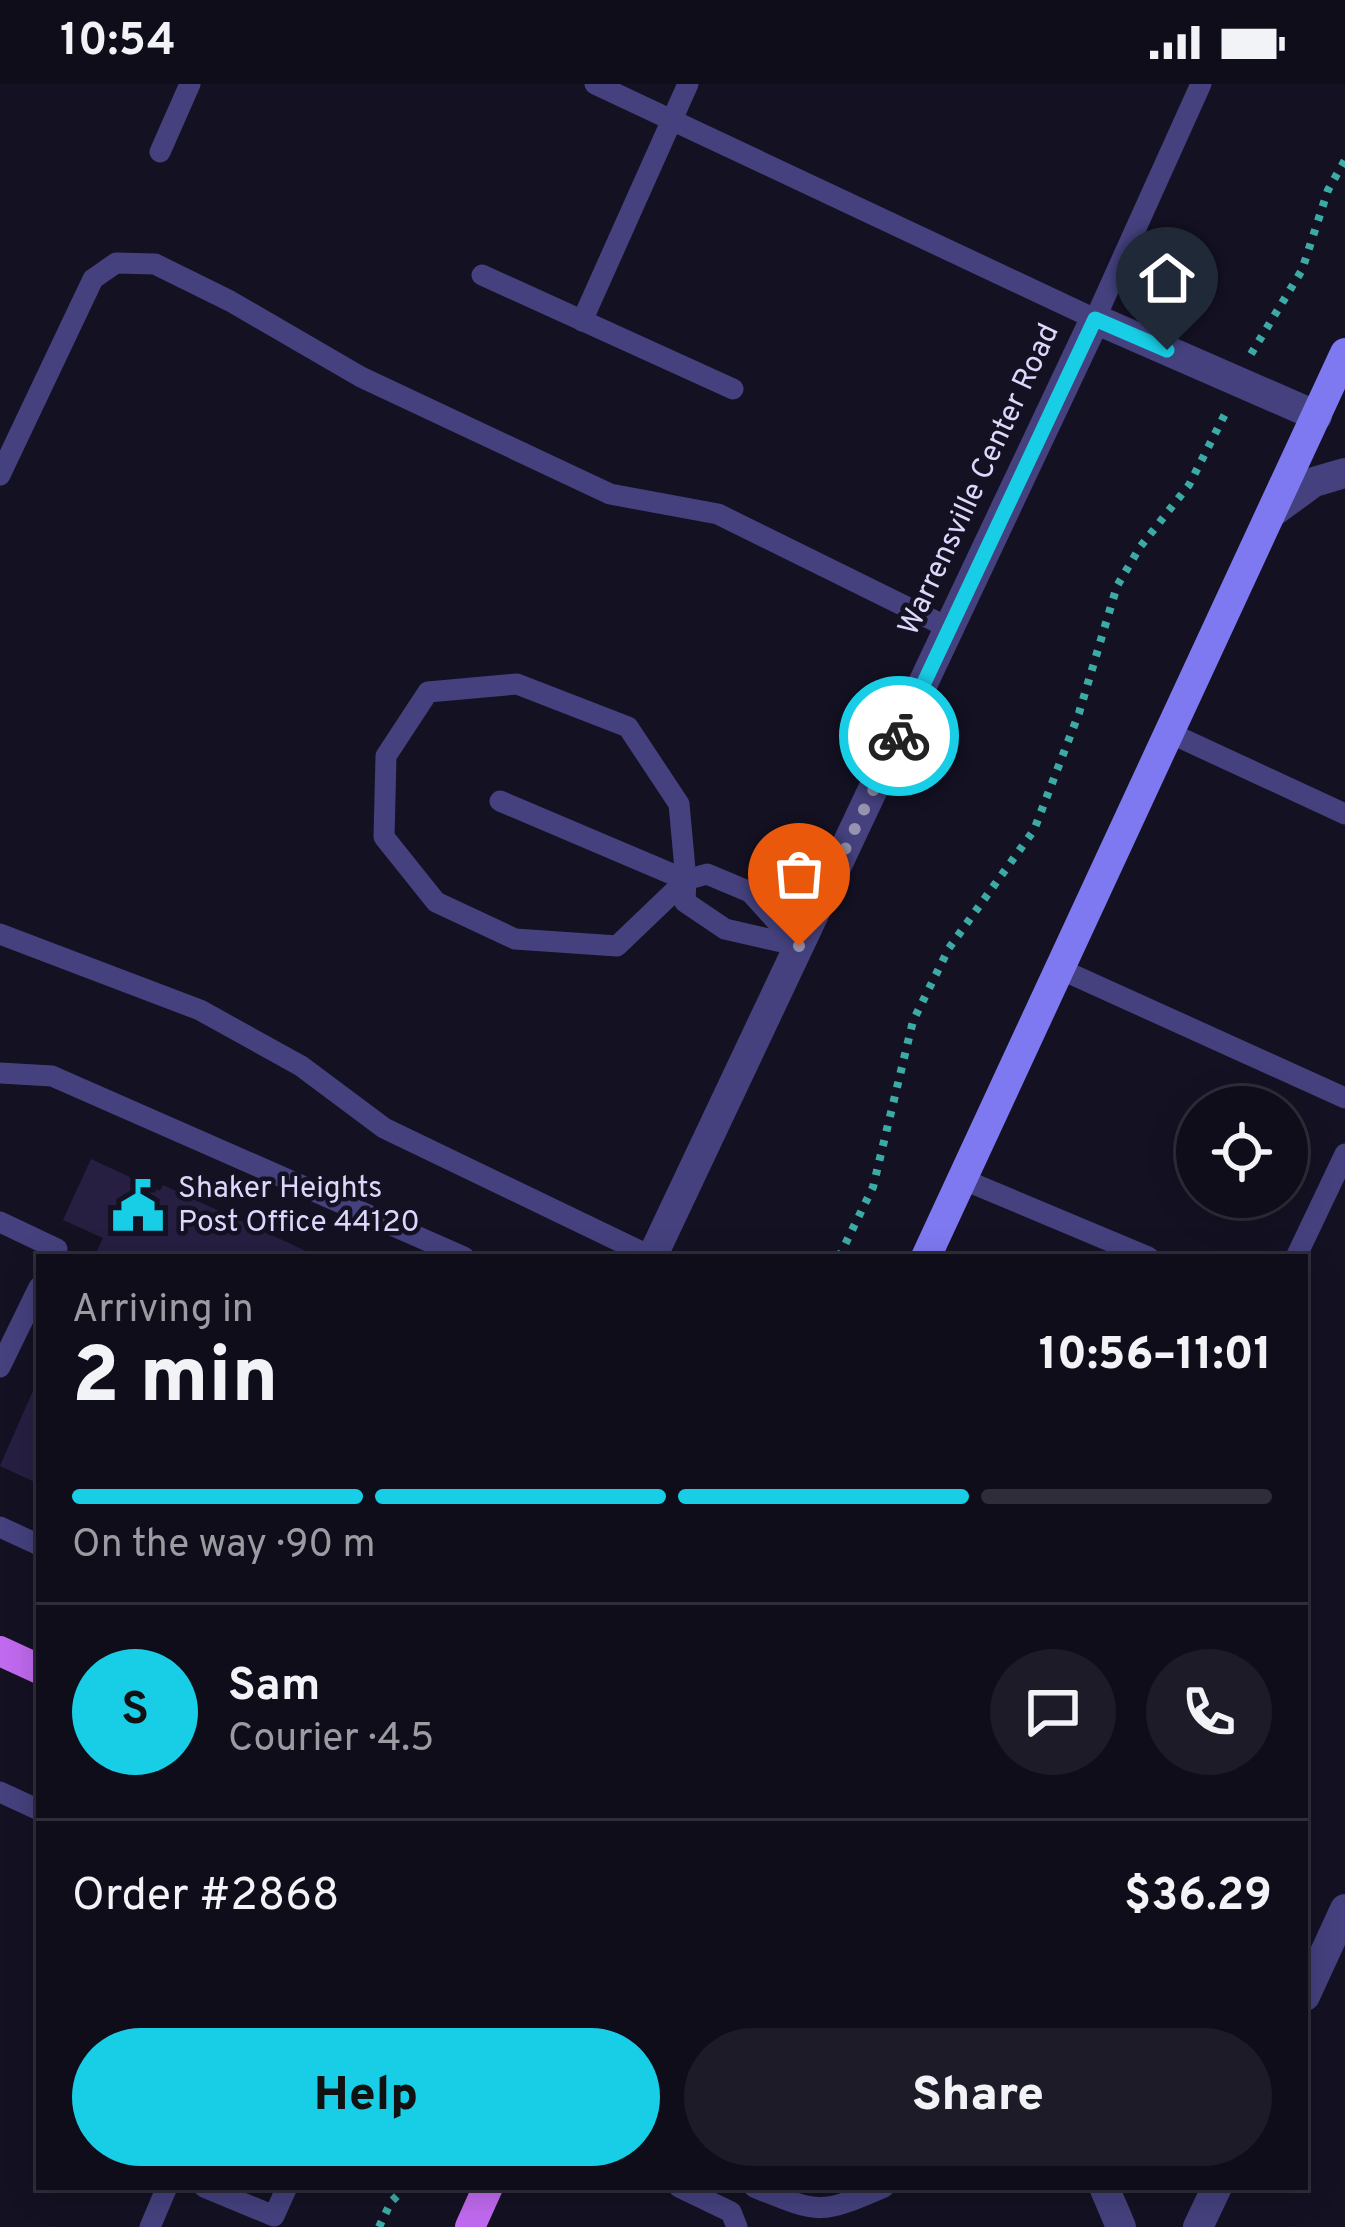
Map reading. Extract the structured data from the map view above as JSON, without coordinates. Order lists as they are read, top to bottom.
{
  "streets": {
    "street": ["Warrensville Center Road"]
  },
  "places": {
    "public building": ["Shaker Heights Post Office 44120"]
  },
  "page": {
    "status": "10:54",
    "heading": ["2 min", "Arriving in", "10:56–11:01"],
    "panel": [
      "Sam",
      "Courier · 4.5",
      "Order #2868",
      "$36.29"
    ],
    "bar": "On the way · 90 m",
    "round": "S",
    "buttons": ["Help", "Share"]
  }
}
